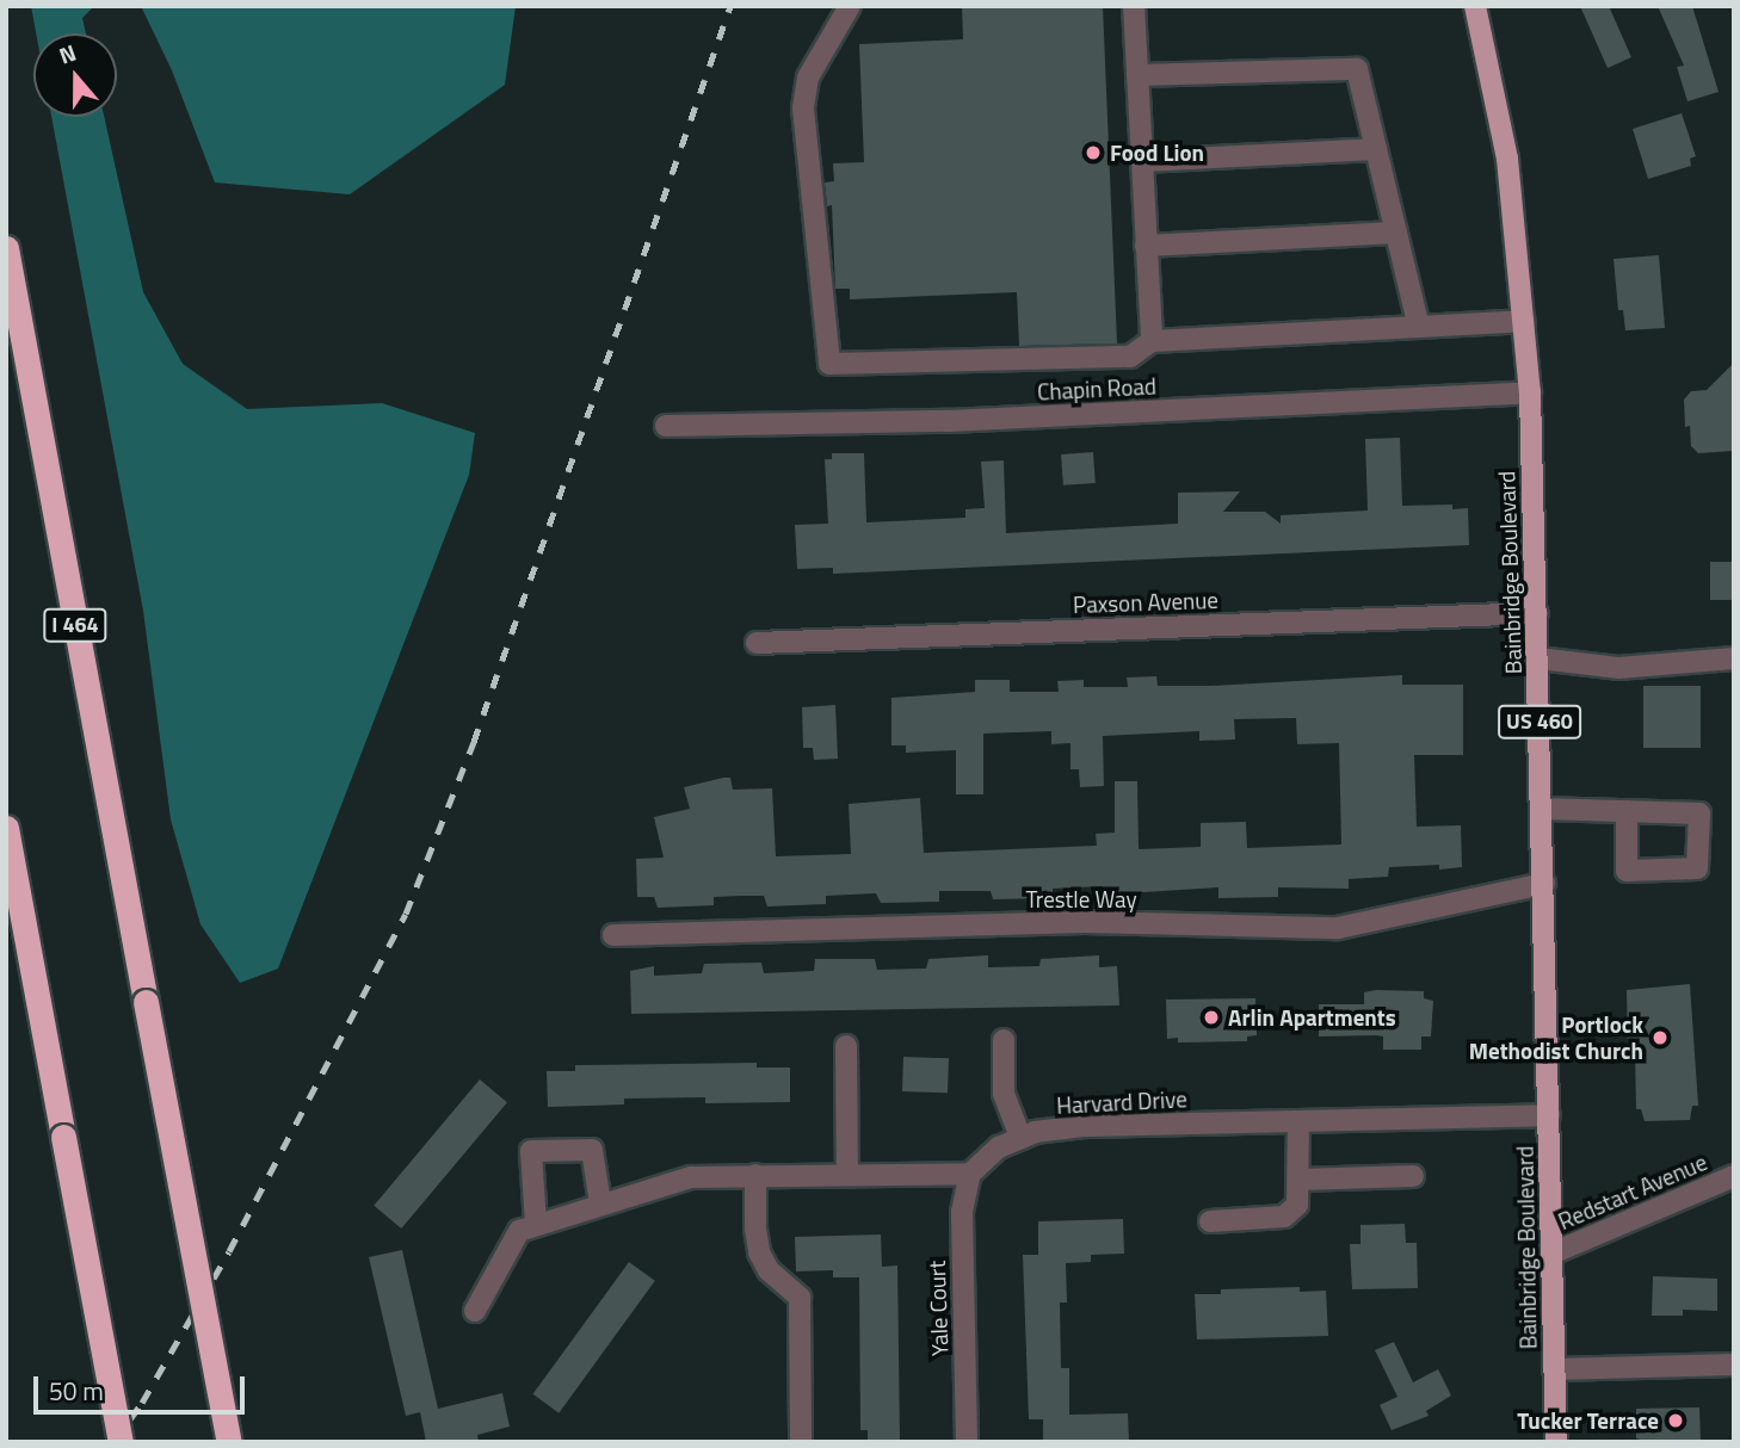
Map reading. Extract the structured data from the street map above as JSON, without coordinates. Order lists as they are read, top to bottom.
{
  "streets": {
    "highway": ["I 464"],
    "main road": ["Bainbridge Boulevard", "US 460"],
    "street": [
      "Chapin Road",
      "Paxson Avenue",
      "Trestle Way",
      "Harvard Drive",
      "Redstart Avenue",
      "Yale Court"
    ]
  },
  "crossings": [
    ["Chapin Road", "Bainbridge Boulevard"],
    ["Bainbridge Boulevard", "Paxson Avenue"],
    ["Bainbridge Boulevard", "Trestle Way"],
    ["Bainbridge Boulevard", "Harvard Drive"],
    ["Bainbridge Boulevard", "Redstart Avenue"],
    ["Harvard Drive", "Yale Court"]
  ],
  "places": [
    "Food Lion",
    "Arlin Apartments",
    "Portlock Methodist Church",
    "Tucker Terrace"
  ],
  "scale_bar": "50 m",
  "north": "top"
}
